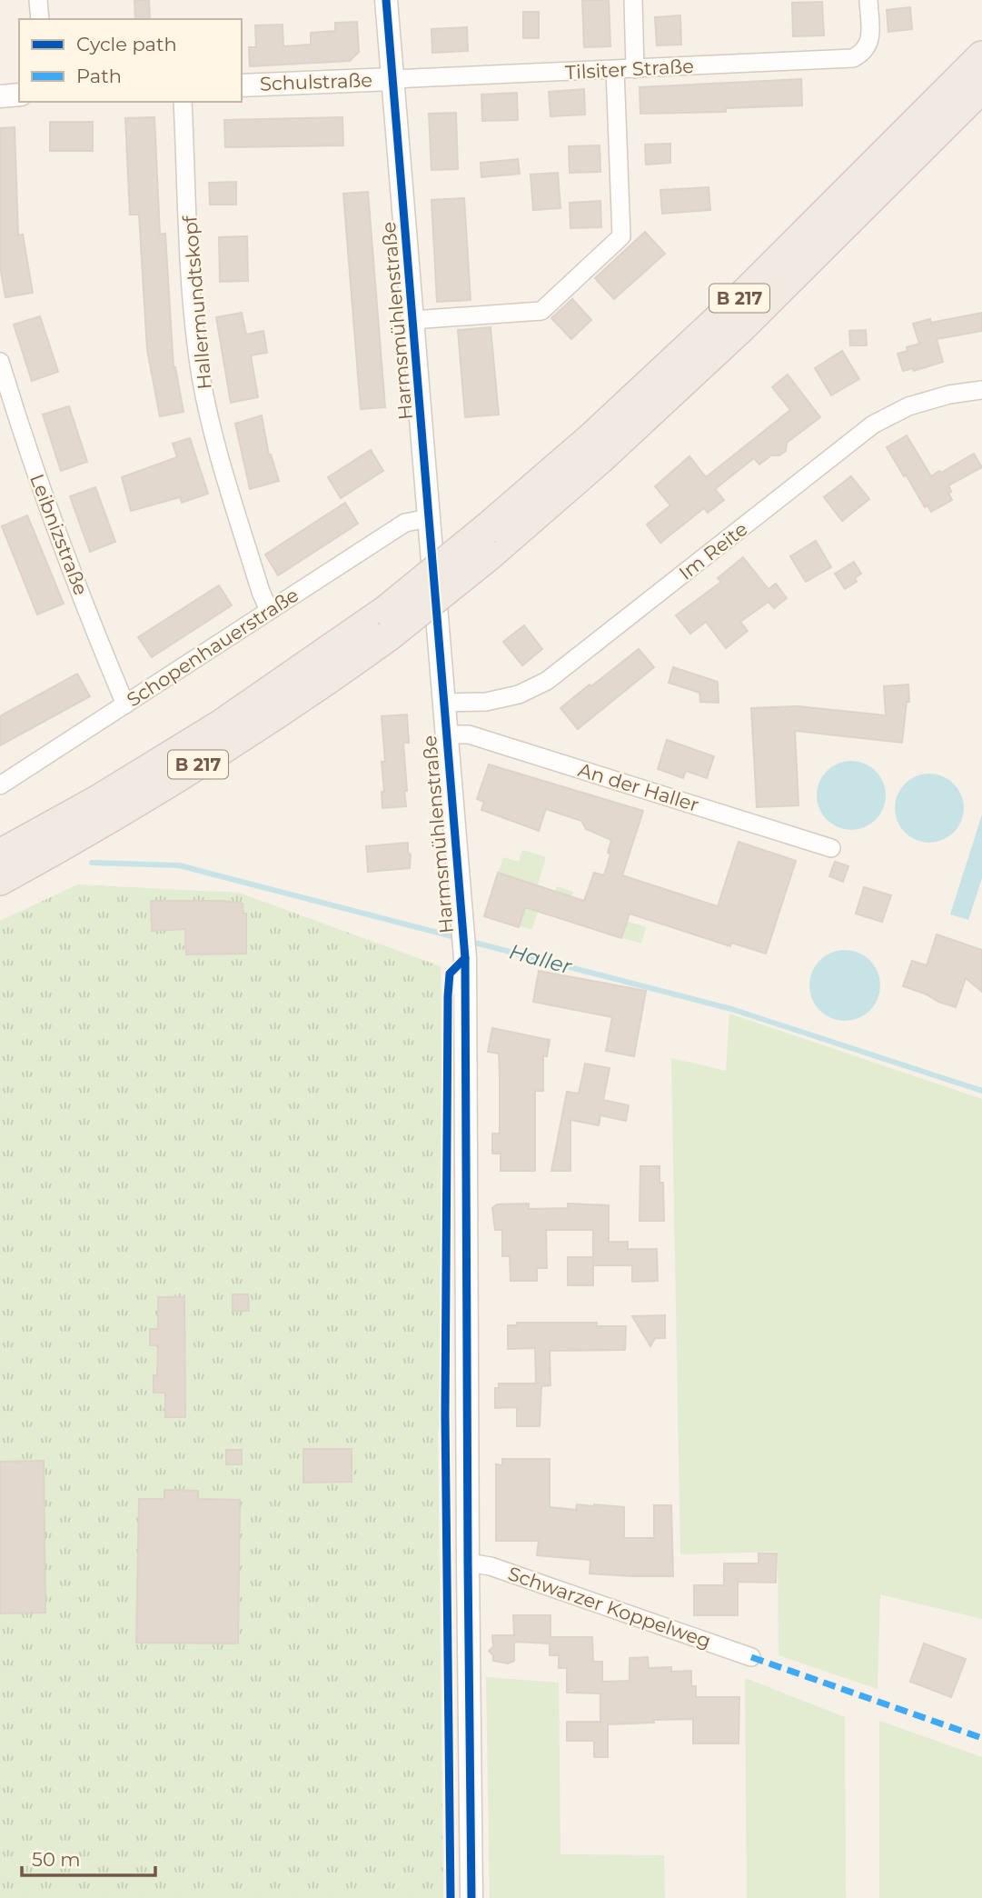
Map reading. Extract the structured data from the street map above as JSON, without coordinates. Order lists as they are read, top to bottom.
{
  "streets": {
    "highway": ["B 217"],
    "street": [
      "Tilsiter Straße",
      "Schulstraße",
      "Hallermundtskopf",
      "Harmsmühlenstraße",
      "Leibnizstraße",
      "Im Reite",
      "Schopenhauerstraße",
      "An der Haller",
      "Schwarzer Koppelweg"
    ]
  },
  "crossings": [
    ["Tilsiter Straße", "Schulstraße"],
    ["Tilsiter Straße", "Harmsmühlenstraße"],
    ["Schulstraße", "Harmsmühlenstraße"],
    ["Hallermundtskopf", "Schopenhauerstraße"],
    ["Harmsmühlenstraße", "Im Reite"],
    ["Harmsmühlenstraße", "Schopenhauerstraße"],
    ["Harmsmühlenstraße", "An der Haller"],
    ["Harmsmühlenstraße", "Schwarzer Koppelweg"],
    ["Leibnizstraße", "Schopenhauerstraße"]
  ],
  "water": ["Haller"],
  "legend": ["Cycle path", "Path"],
  "scale_bar": "50 m"
}
